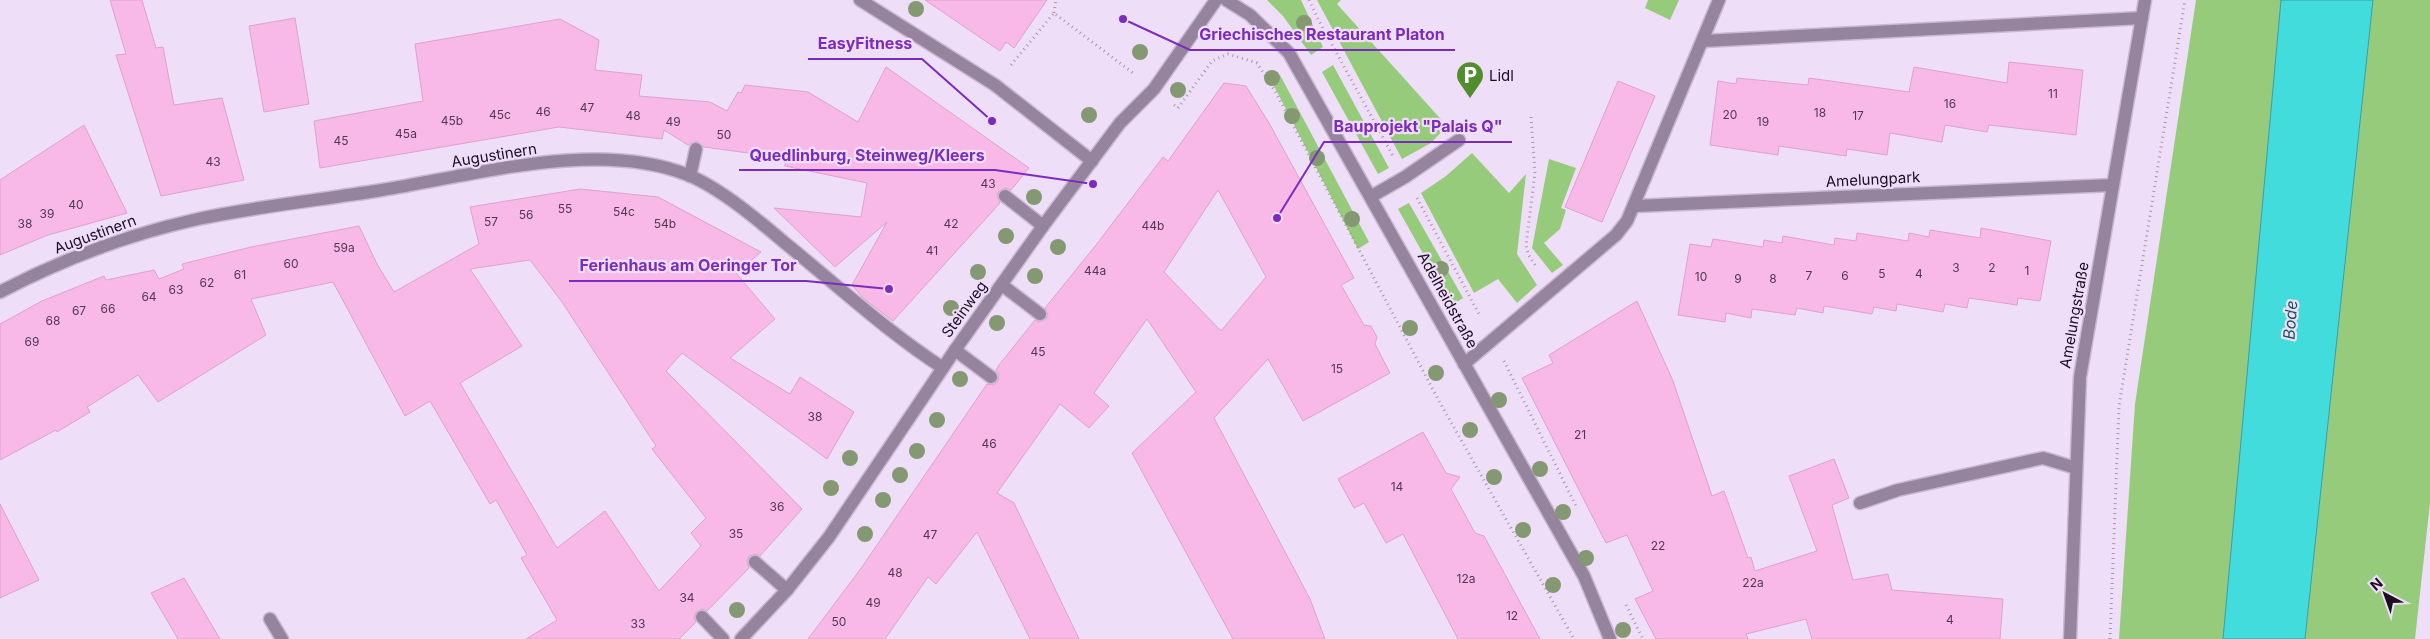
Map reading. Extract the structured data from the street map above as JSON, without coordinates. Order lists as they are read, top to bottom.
{
  "streets": {
    "street": [
      "Augustinern",
      "Amelungpark",
      "Adelheidstraße",
      "Steinweg",
      "Amelungstraße"
    ]
  },
  "crossings": [
    ["Augustinern", "Steinweg"],
    ["Amelungpark", "Amelungstraße"]
  ],
  "water": ["Bode"],
  "places": {
    "other": [
      "Griechisches Restaurant Platon",
      "EasyFitness",
      "Quedlinburg, Steinweg/Kleers",
      "Bauprojekt \"Palais Q\"",
      "Ferienhaus am Oeringer Tor"
    ],
    "parking": ["Lidl"]
  },
  "house_numbers": [
    "11",
    "16",
    "47",
    "46",
    "18",
    "45c",
    "20",
    "48",
    "17",
    "45b",
    "49",
    "19",
    "45a",
    "50",
    "45",
    "43",
    "43",
    "40",
    "55",
    "54c",
    "39",
    "56",
    "57",
    "38",
    "54b",
    "42",
    "44b",
    "59a",
    "41",
    "60",
    "3",
    "2",
    "44a",
    "1",
    "5",
    "4",
    "61",
    "7",
    "6",
    "10",
    "9",
    "8",
    "62",
    "63",
    "64",
    "66",
    "67",
    "68",
    "69",
    "45",
    "15",
    "38",
    "21",
    "46",
    "14",
    "36",
    "35",
    "47",
    "22",
    "48",
    "12a",
    "22a",
    "34",
    "49",
    "12",
    "4",
    "50",
    "33"
  ],
  "north": "top left"
}
